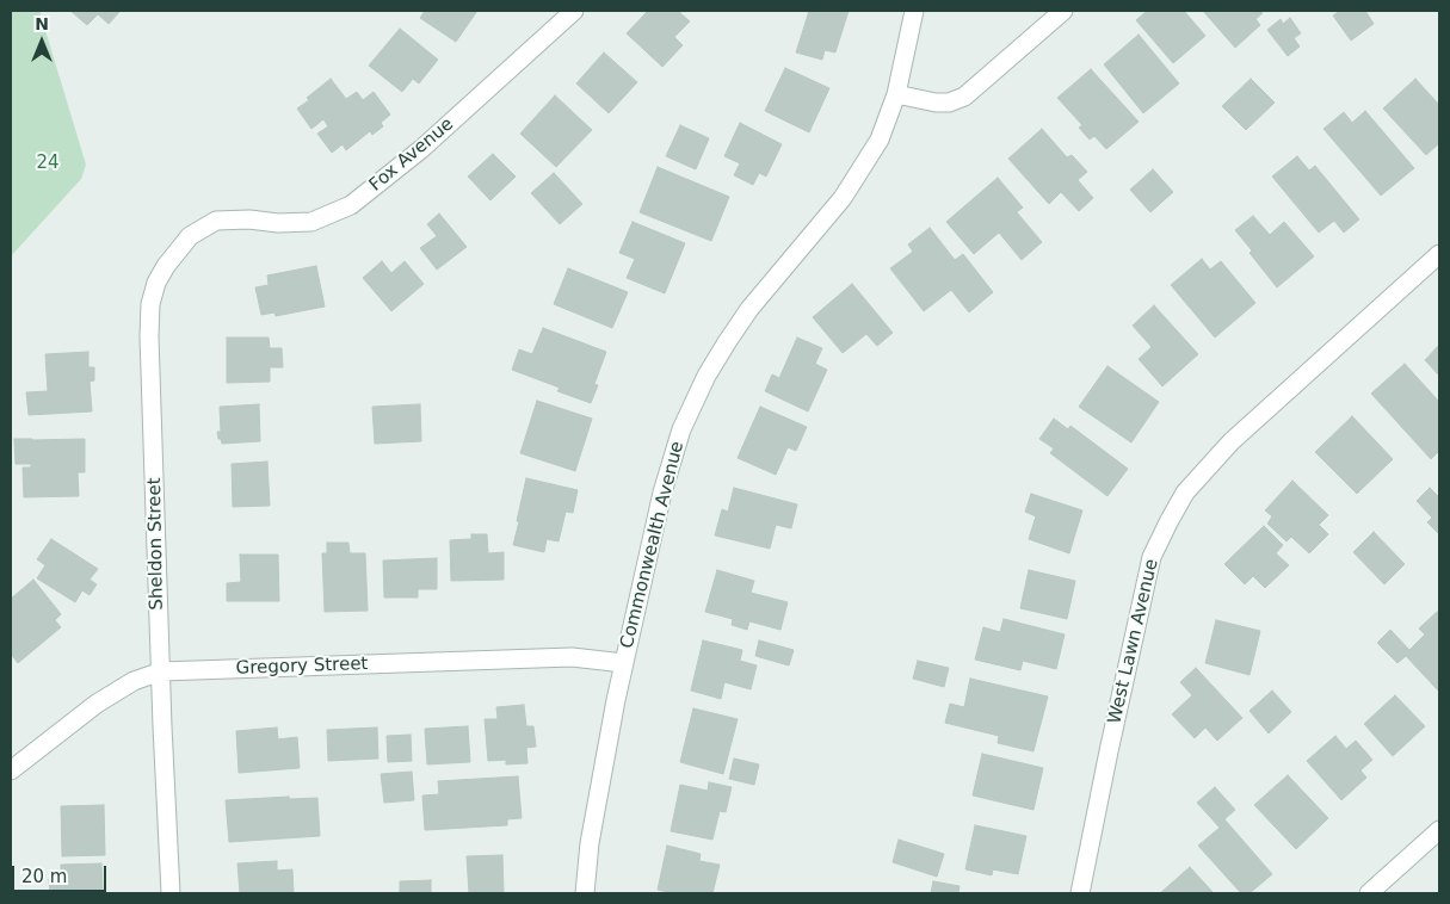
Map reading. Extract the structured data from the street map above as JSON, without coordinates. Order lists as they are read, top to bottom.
{
  "streets": {
    "street": [
      "Fox Avenue",
      "Sheldon Street",
      "Commonwealth Avenue",
      "West Lawn Avenue",
      "Gregory Street"
    ]
  },
  "crossings": [
    ["Fox Avenue", "Sheldon Street"],
    ["Sheldon Street", "Gregory Street"],
    ["Commonwealth Avenue", "Gregory Street"]
  ],
  "parks": ["24"],
  "scale_bar": "20 m",
  "north": "top"
}
